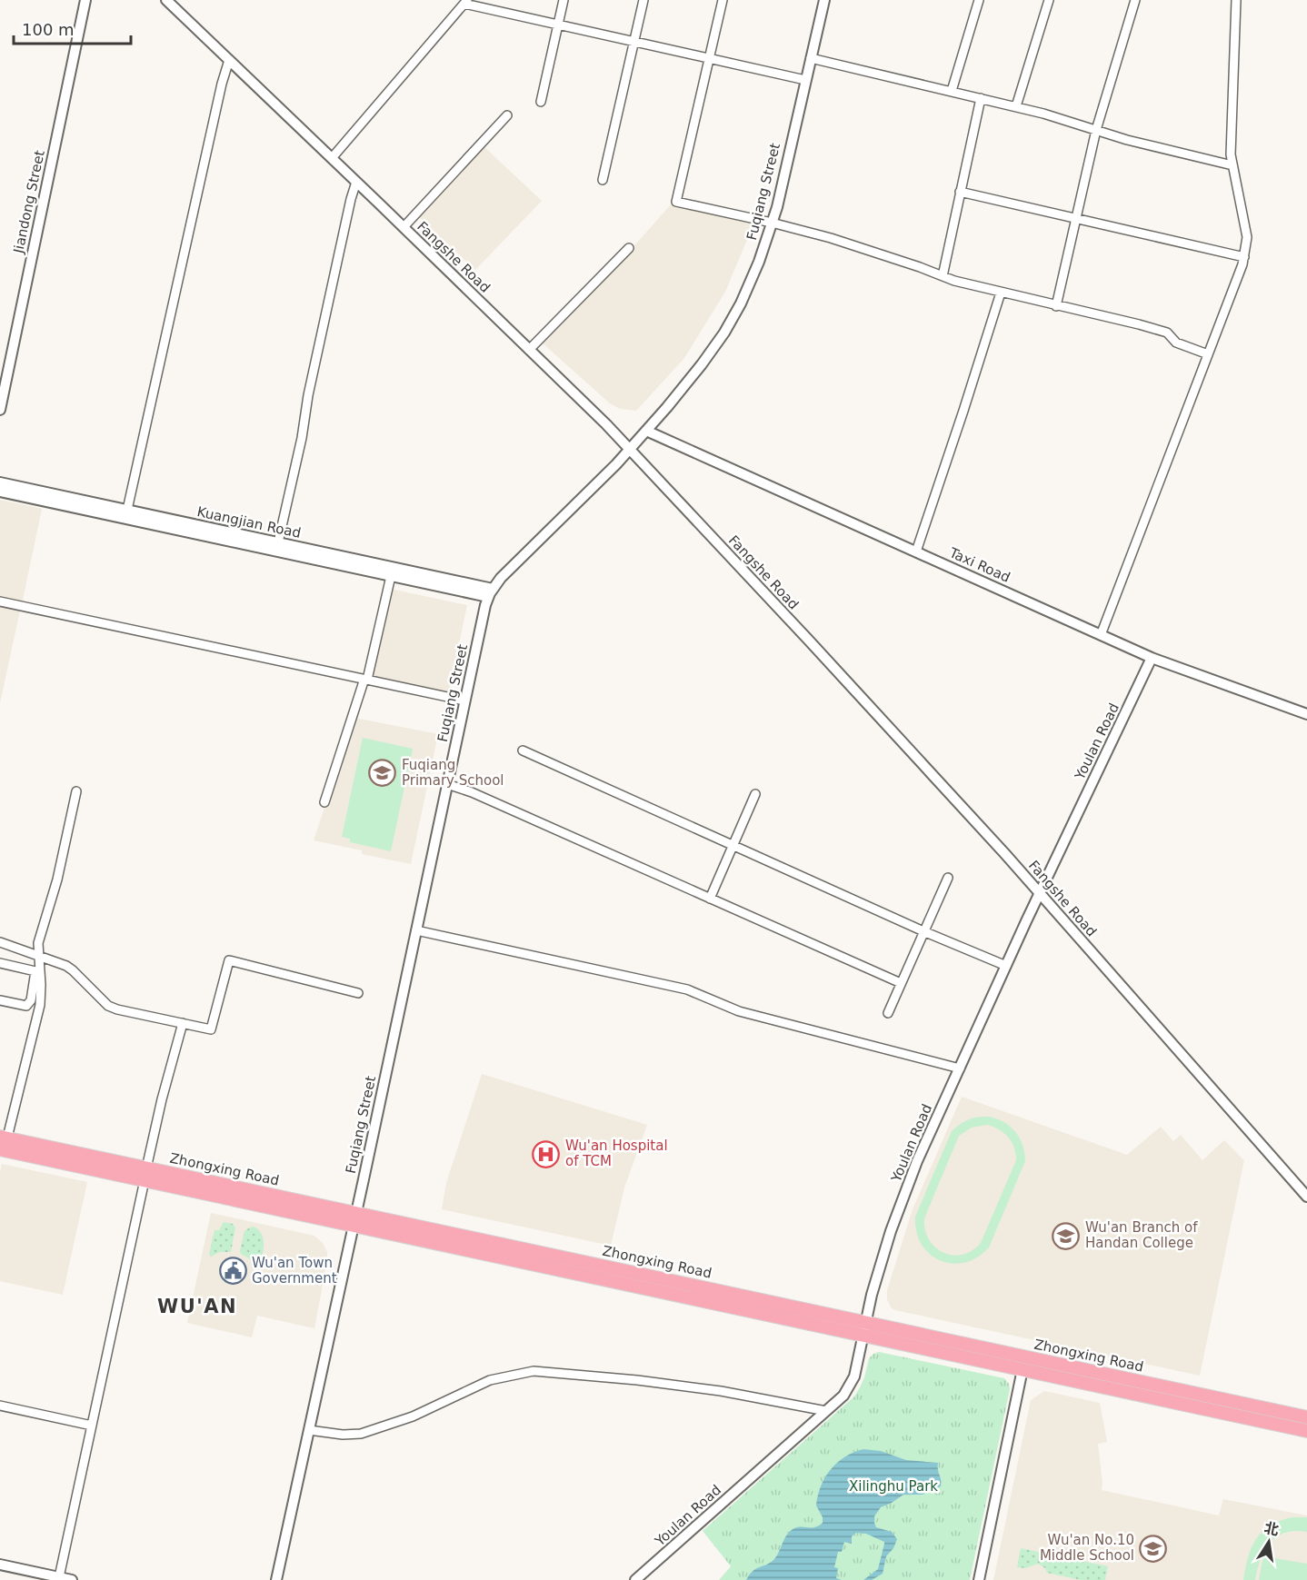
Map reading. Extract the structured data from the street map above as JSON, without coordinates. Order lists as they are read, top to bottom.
{
  "streets": {
    "main road": ["Zhongxing Road"],
    "street": [
      "Fuqiang Street",
      "Jiandong Street",
      "Fangshe Road",
      "Kuangjian Road",
      "Taxi Road",
      "Youlan Road"
    ]
  },
  "crossings": [
    ["Fuqiang Street", "Fangshe Road"],
    ["Fuqiang Street", "Kuangjian Road"],
    ["Fuqiang Street", "Taxi Road"],
    ["Fuqiang Street", "Zhongxing Road"],
    ["Fangshe Road", "Youlan Road"],
    ["Taxi Road", "Youlan Road"],
    ["Youlan Road", "Zhongxing Road"]
  ],
  "districts": ["WU'AN"],
  "parks": ["Xilinghu Park"],
  "places": {
    "school or university": ["Fuqiang Primary School", "Wu'an Branch of Handan College", "Wu'an No.10 Middle School"],
    "hospital": ["Wu'an Hospital of TCM"],
    "public building": ["Wu'an Town Government"]
  },
  "scale_bar": "100 m",
  "north": "top"
}
